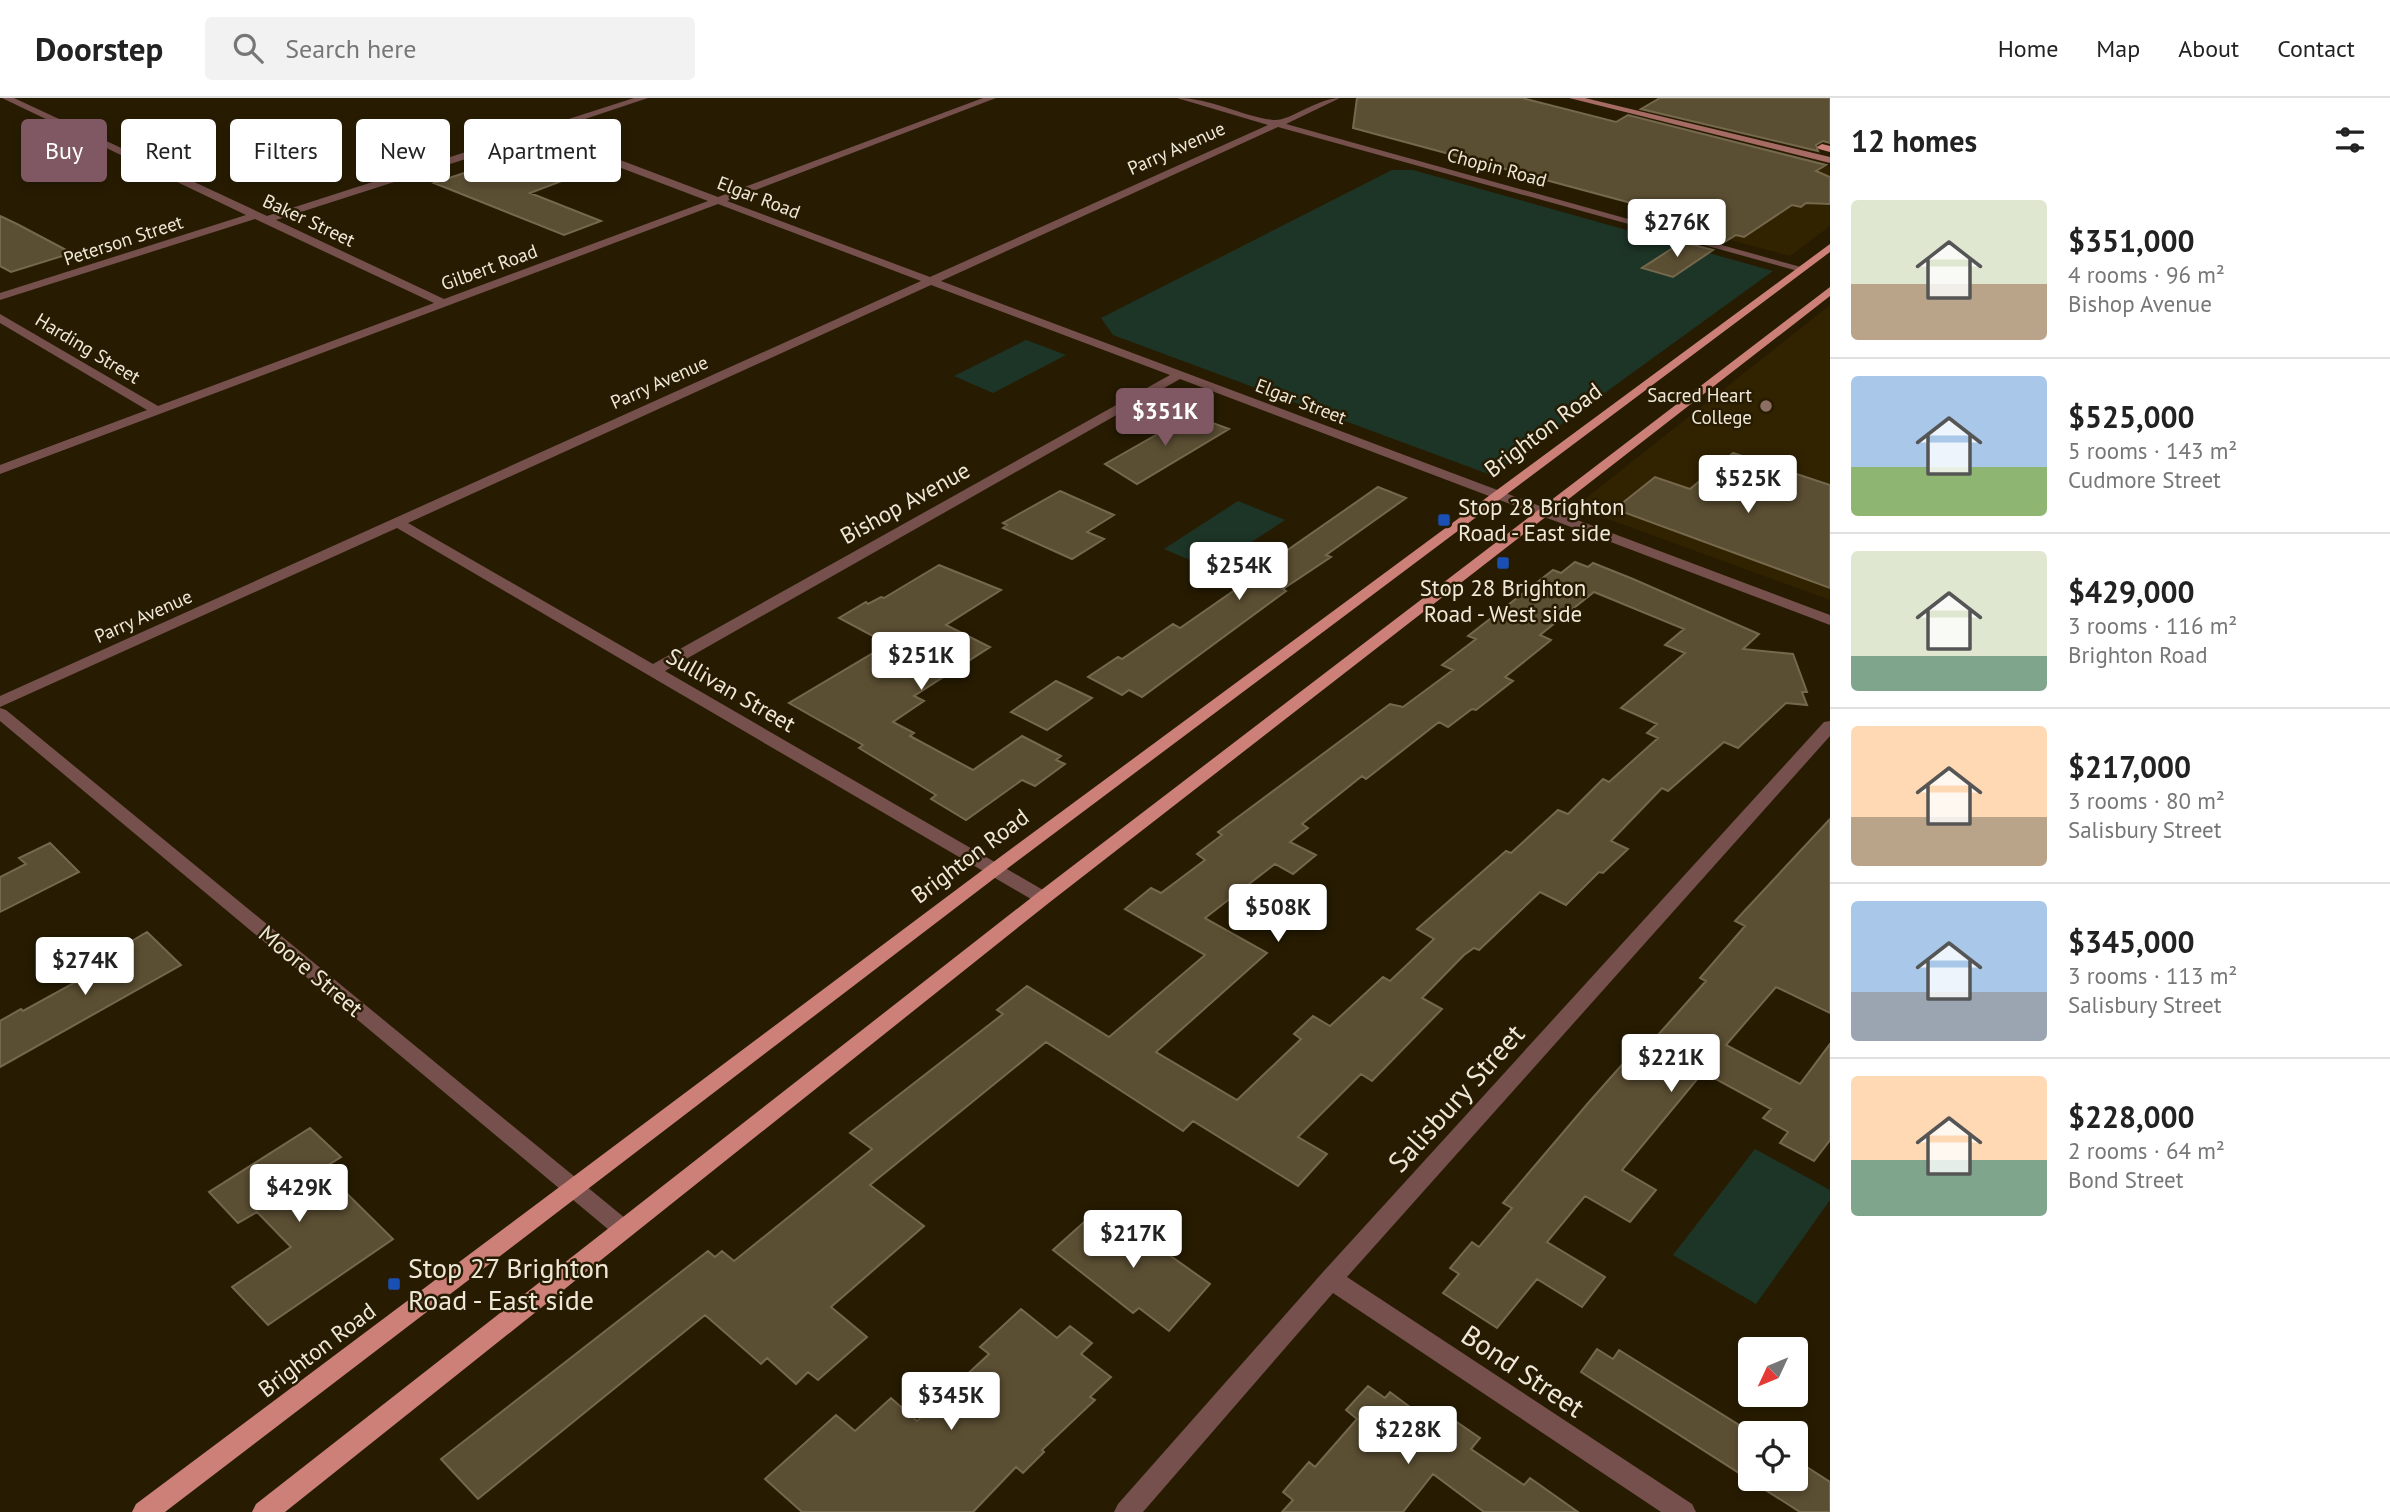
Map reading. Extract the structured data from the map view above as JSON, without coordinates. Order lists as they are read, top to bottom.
{
  "streets": {
    "main road": ["Brighton Road"],
    "street": [
      "Parry Avenue",
      "Chopin Road",
      "Elgar Road",
      "Baker Street",
      "Peterson Street",
      "Gilbert Road",
      "Harding Street",
      "Elgar Street",
      "Bishop Avenue",
      "Sullivan Street",
      "Moore Street",
      "Salisbury Street",
      "Bond Street"
    ]
  },
  "crossings": [
    ["Parry Avenue", "Chopin Road"],
    ["Parry Avenue", "Elgar Road"],
    ["Parry Avenue", "Elgar Street"],
    ["Parry Avenue", "Sullivan Street"],
    ["Chopin Road", "Brighton Road"],
    ["Elgar Road", "Gilbert Road"],
    ["Elgar Road", "Elgar Street"],
    ["Baker Street", "Peterson Street"],
    ["Baker Street", "Gilbert Road"],
    ["Gilbert Road", "Harding Street"],
    ["Elgar Street", "Brighton Road"],
    ["Elgar Street", "Bishop Avenue"],
    ["Brighton Road", "Sullivan Street"],
    ["Brighton Road", "Moore Street"],
    ["Bishop Avenue", "Sullivan Street"],
    ["Salisbury Street", "Bond Street"]
  ],
  "places": {
    "other": ["Sacred Heart College"],
    "transit": ["Stop 28 Brighton Road - East side", "Stop 28 Brighton Road - West side", "Stop 27 Brighton Road - East side"]
  },
  "north": "bottom left",
  "page": {
    "header": "Doorstep",
    "search": "Search here",
    "nav": [
      "Home",
      "Map",
      "About",
      "Contact"
    ],
    "heading": "12 homes",
    "chip": [
      "Buy",
      "Rent",
      "Filters",
      "New",
      "Apartment"
    ],
    "list": [
      {
        "name": "$351,000",
        "note": "4 rooms · 96 m² · Bishop Avenue"
      },
      {
        "name": "$525,000",
        "note": "5 rooms · 143 m² · Cudmore Street"
      },
      {
        "name": "$429,000",
        "note": "3 rooms · 116 m² · Brighton Road"
      },
      {
        "name": "$217,000",
        "note": "3 rooms · 80 m² · Salisbury Street"
      },
      {
        "name": "$345,000",
        "note": "3 rooms · 113 m² · Salisbury Street"
      },
      {
        "name": "$228,000",
        "note": "2 rooms · 64 m² · Bond Street"
      }
    ],
    "price": [
      "$276K",
      "$351K",
      "$525K",
      "$254K",
      "$251K",
      "$508K",
      "$274K",
      "$221K",
      "$429K",
      "$217K",
      "$345K",
      "$228K"
    ]
  }
}
